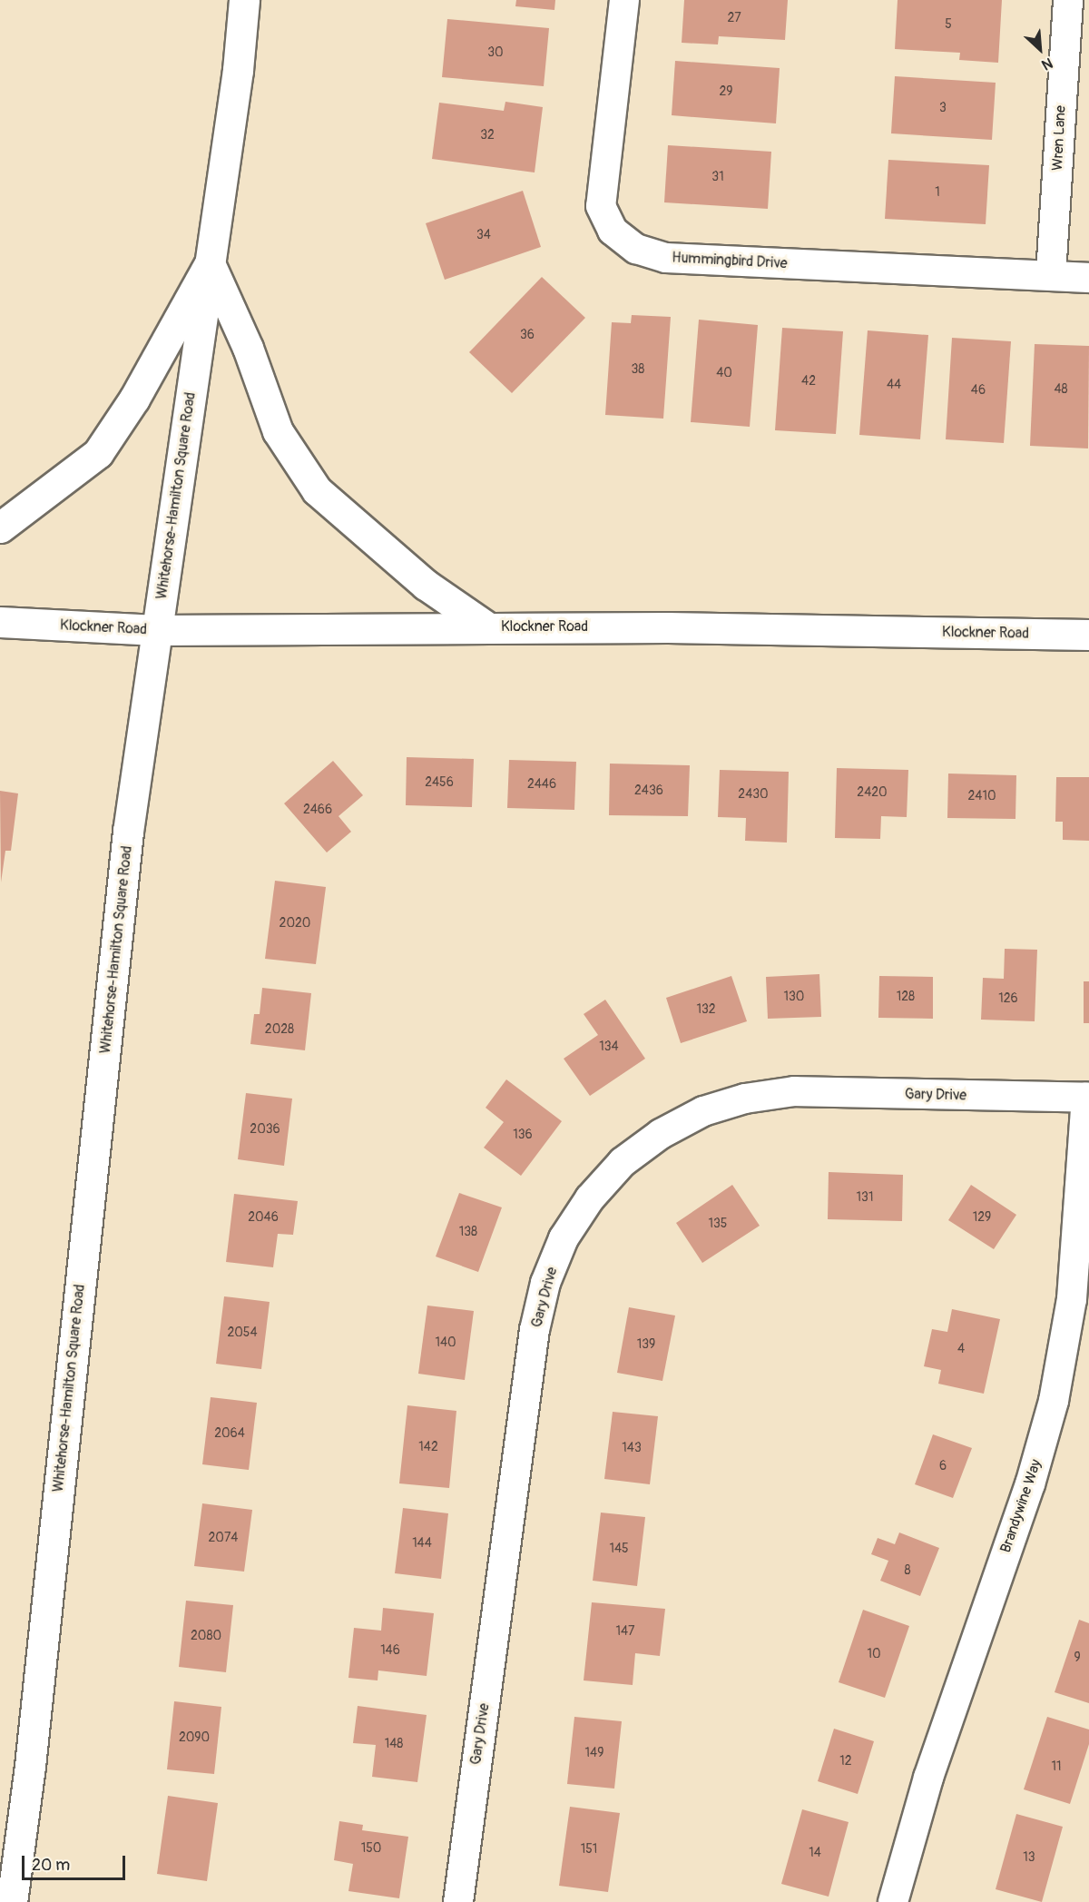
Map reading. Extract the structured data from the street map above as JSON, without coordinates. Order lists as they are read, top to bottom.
{
  "streets": {
    "street": [
      "Wren Lane",
      "Hummingbird Drive",
      "Whitehorse-Hamilton Square Road",
      "Klockner Road",
      "Gary Drive",
      "Brandywine Way"
    ]
  },
  "crossings": [
    ["Wren Lane", "Hummingbird Drive"],
    ["Whitehorse-Hamilton Square Road", "Klockner Road"],
    ["Gary Drive", "Brandywine Way"]
  ],
  "house_numbers": [
    "27",
    "5",
    "30",
    "29",
    "3",
    "32",
    "31",
    "1",
    "34",
    "36",
    "38",
    "40",
    "42",
    "44",
    "48",
    "46",
    "2456",
    "2446",
    "2436",
    "2420",
    "2430",
    "2410",
    "2466",
    "2020",
    "130",
    "128",
    "126",
    "132",
    "2028",
    "134",
    "2036",
    "136",
    "131",
    "2046",
    "129",
    "135",
    "138",
    "2054",
    "140",
    "139",
    "4",
    "2064",
    "142",
    "143",
    "6",
    "2074",
    "144",
    "145",
    "8",
    "147",
    "2080",
    "146",
    "10",
    "9",
    "2090",
    "148",
    "149",
    "12",
    "11",
    "150",
    "151",
    "14",
    "13"
  ],
  "scale_bar": "20 m",
  "north": "bottom right"
}
